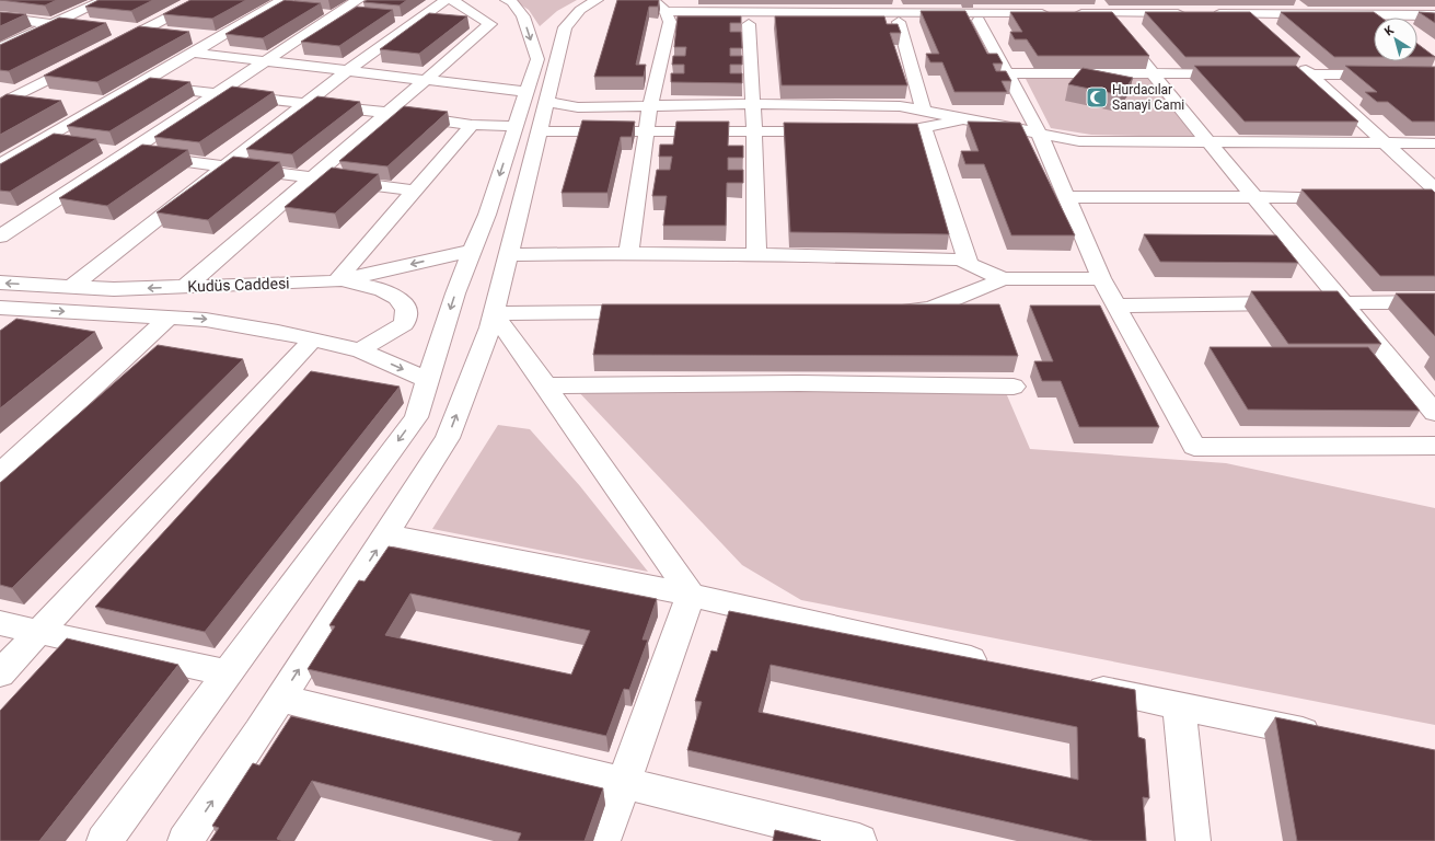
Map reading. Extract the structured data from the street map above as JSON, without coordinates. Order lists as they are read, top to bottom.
{
  "streets": {
    "street": ["Kudüs Caddesi"]
  },
  "places": {
    "mosque": ["Hurdacılar Sanayi Cami"]
  },
  "north": "top left"
}
